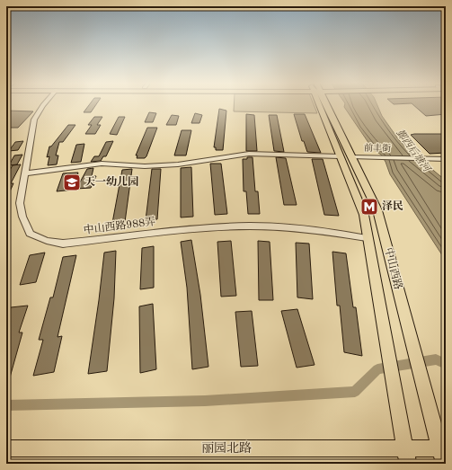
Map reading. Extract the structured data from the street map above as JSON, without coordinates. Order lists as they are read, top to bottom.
{
  "streets": {
    "main road": ["中山西路", "丽园北路"],
    "street": ["前丰街", "中山西路988弄"]
  },
  "crossings": [
    ["前丰街", "中山西路"],
    ["中山西路988弄", "中山西路"],
    ["中山西路", "丽园北路"]
  ],
  "water": ["鄞西后塘河"],
  "places": {
    "school or university": ["天一幼儿园"],
    "metro station": ["泽民"]
  }
}
